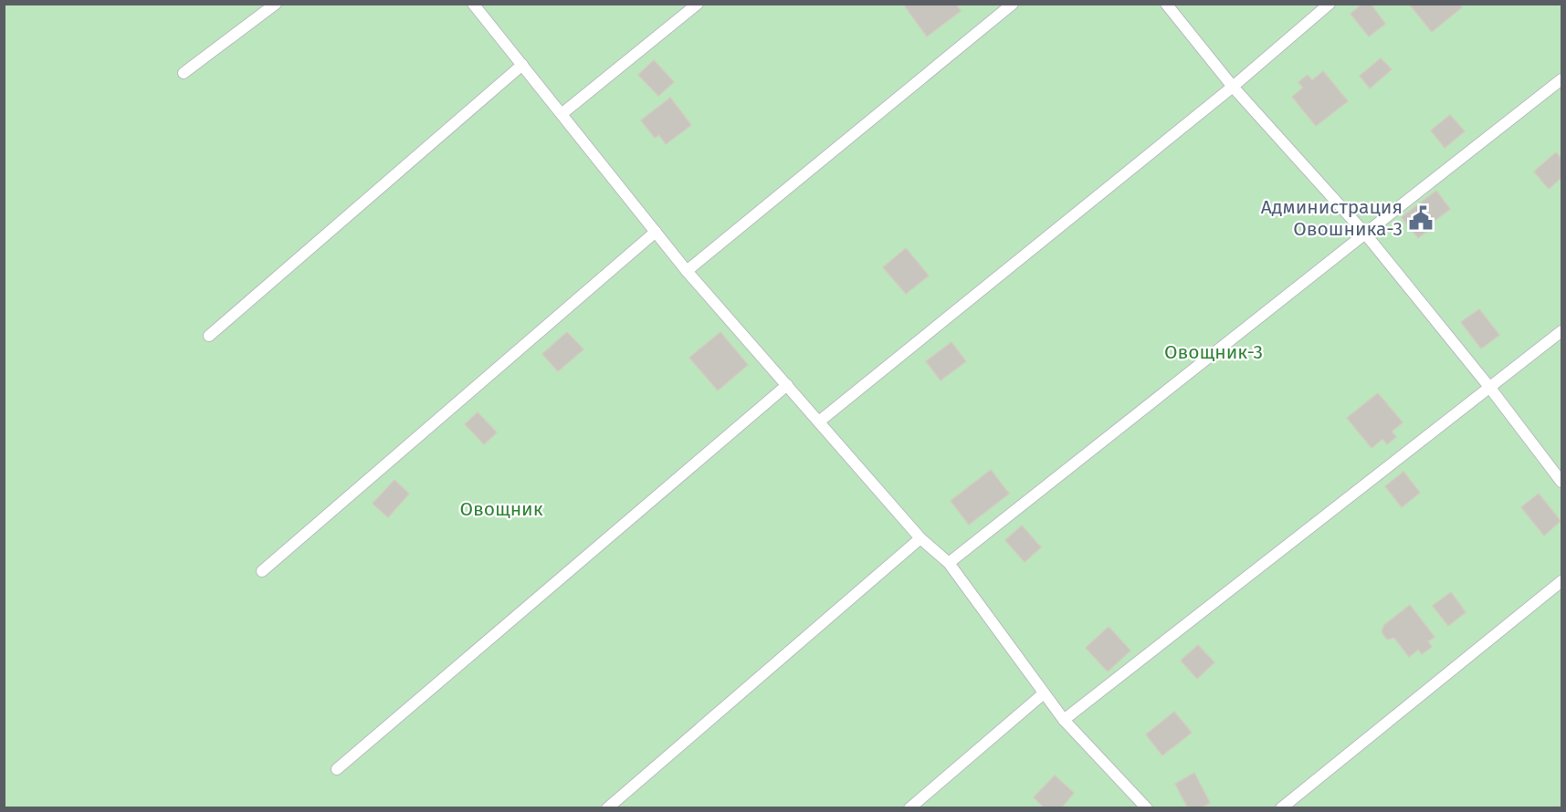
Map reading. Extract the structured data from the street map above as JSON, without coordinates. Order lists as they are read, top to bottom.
{
  "parks": ["Овощник-3", "Овощник"],
  "places": {
    "public building": ["Администрация Овошника-3"]
  }
}
